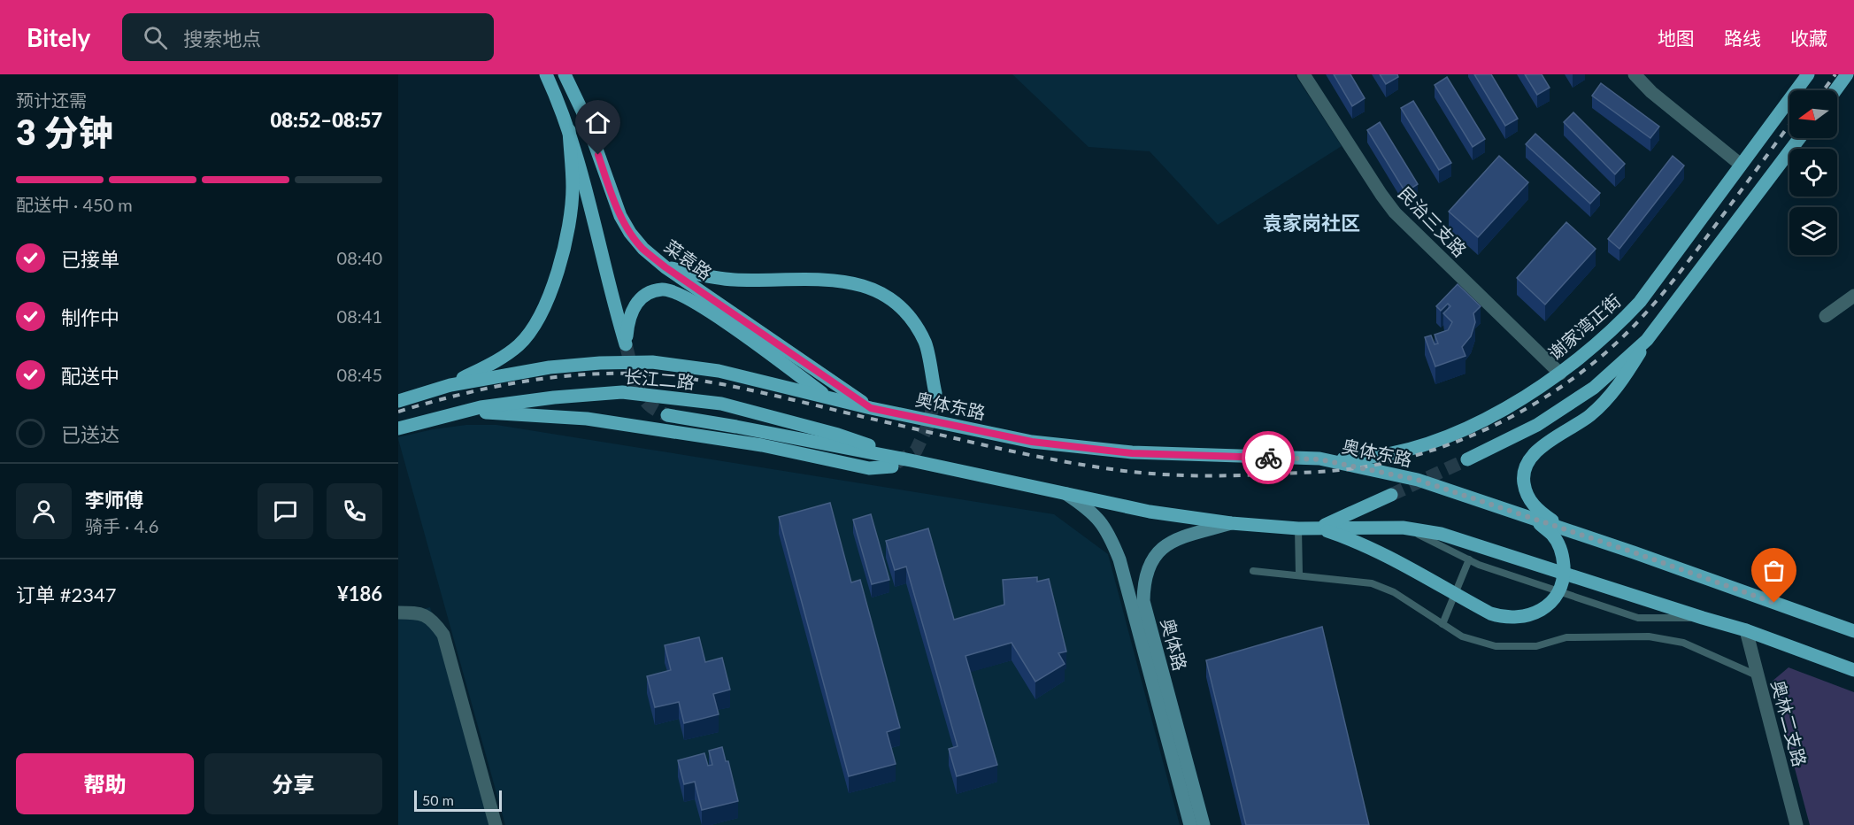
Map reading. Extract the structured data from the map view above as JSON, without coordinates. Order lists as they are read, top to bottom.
{
  "streets": {
    "main road": [
      "菜袁路",
      "谢家湾正街",
      "长江二路",
      "奥体东路",
      "奥体路"
    ],
    "street": ["民治三支路", "奥林二支路"]
  },
  "crossings": [
    ["民治三支路", "谢家湾正街"],
    ["菜袁路", "长江二路"],
    ["菜袁路", "奥体东路"],
    ["谢家湾正街", "奥体东路"],
    ["长江二路", "奥体东路"]
  ],
  "districts": ["袁家岗社区"],
  "scale_bar": "50 m",
  "north": "left",
  "page": {
    "header": "Bitely",
    "search": "搜索地点",
    "nav": ["地图", "路线", "收藏"],
    "heading": ["3 分钟", "预计还需", "08:52–08:57"],
    "panel": [
      "李师傅",
      "骑手 · 4.6",
      "订单 #2347",
      "¥186"
    ],
    "bar": "配送中 · 450 m",
    "list": [
      ["已接单", "08:40"],
      ["制作中", "08:41"],
      ["配送中", "08:45"],
      "已送达"
    ],
    "buttons": ["帮助", "分享"],
    "scale": "50 m"
  }
}
